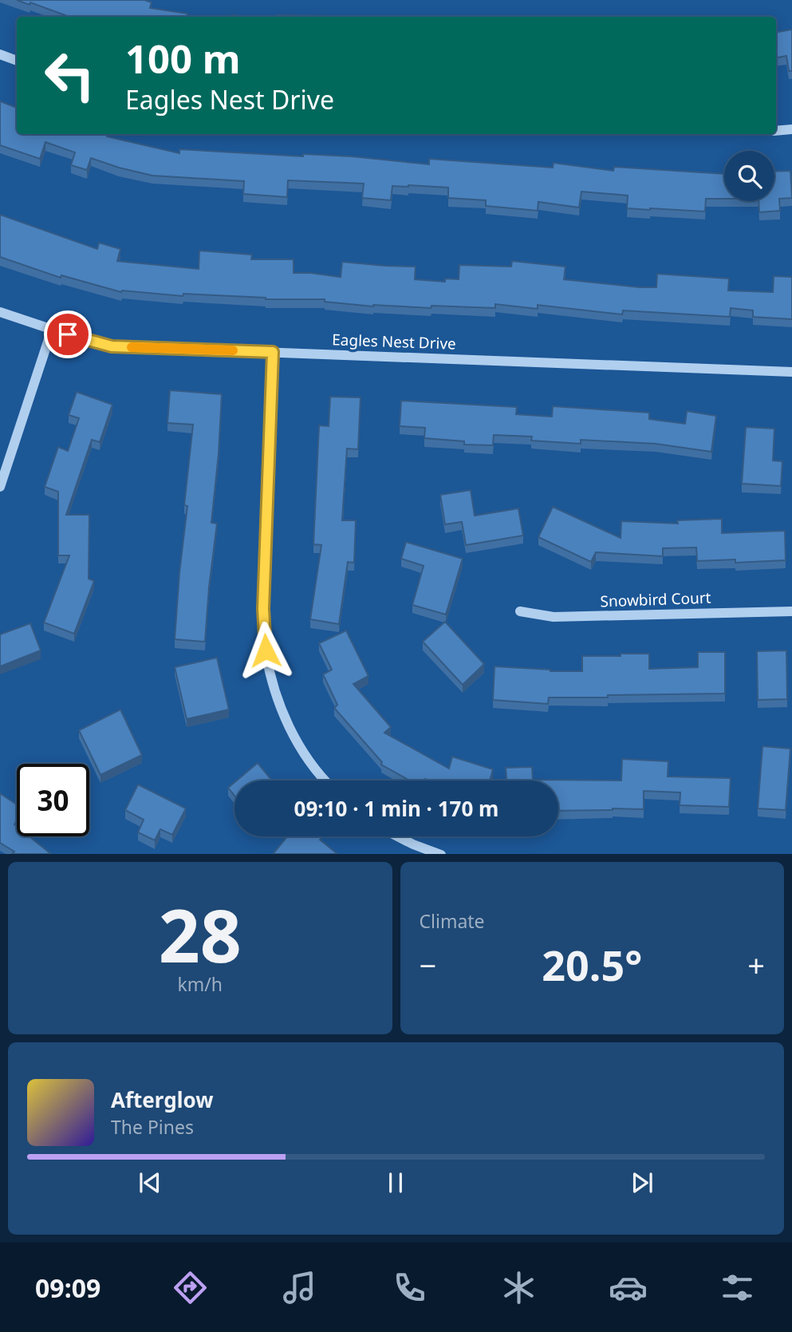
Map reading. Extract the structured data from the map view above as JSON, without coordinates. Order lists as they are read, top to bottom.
{
  "streets": {
    "street": ["Eagles Nest Drive", "Snowbird Court"]
  },
  "page": {
    "turn": ["100 m", "Eagles Nest Drive"],
    "limit": "30",
    "trip": "09:10 · 1 min · 170 m",
    "tile": [
      ["28", "km/h"],
      "Climate"
    ],
    "heat": ["−", "20.5°", "+"],
    "song": ["Afterglow", "The Pines"],
    "tabs": "09:09"
  }
}
